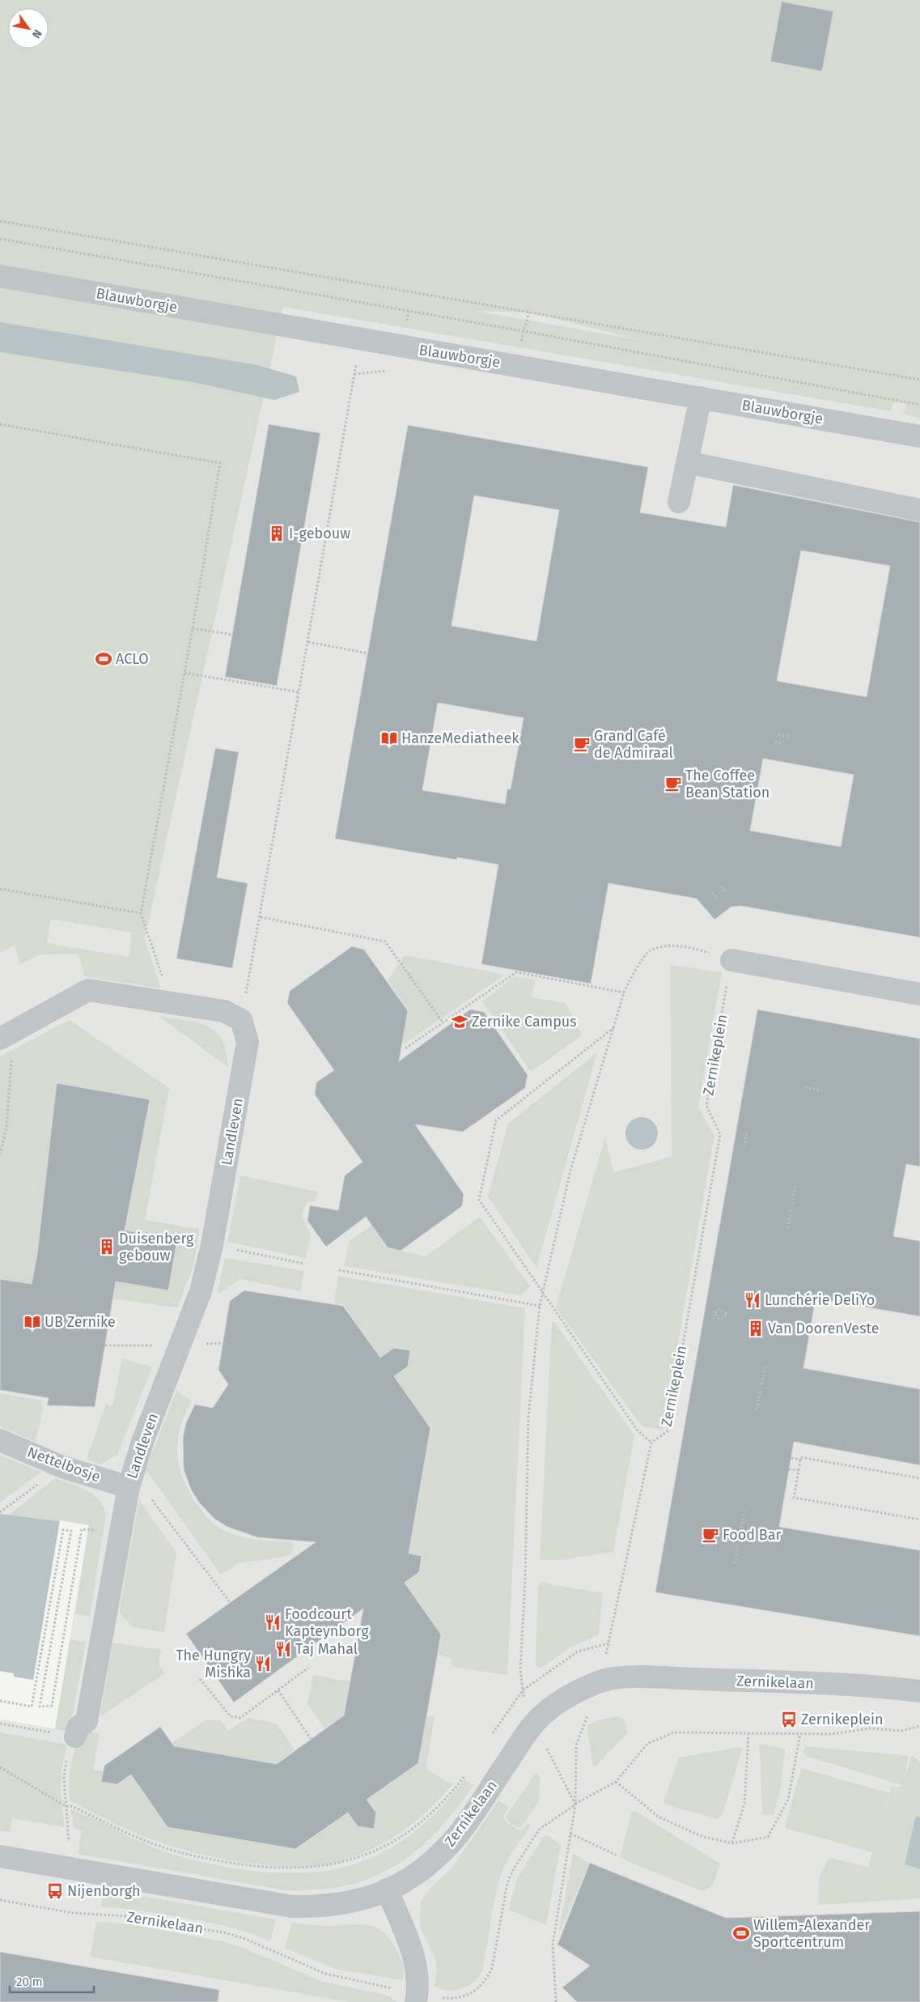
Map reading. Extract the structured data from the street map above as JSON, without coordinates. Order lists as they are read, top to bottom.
{
  "streets": {
    "street": [
      "Blauwborgje",
      "Landleven",
      "Nettelbosje",
      "Zernikelaan"
    ],
    "path": ["Zernikeplein"]
  },
  "crossings": [
    ["Zernikeplein", "Zernikelaan"],
    ["Landleven", "Nettelbosje"]
  ],
  "places": {
    "building": ["I-gebouw", "Duisenberg gebouw", "Van DoorenVeste"],
    "sports": ["ACLO", "Willem-Alexander Sportcentrum"],
    "library": ["HanzeMediatheek", "UB Zernike"],
    "cafe": ["Grand Café de Admiraal", "The Coffee Bean Station", "Food Bar"],
    "school or university": ["Zernike Campus"],
    "restaurant": [
      "Lunchérie DeliYo",
      "Foodcourt Kapteynborg",
      "Taj Mahal",
      "The Hungry Mishka"
    ],
    "bus stop": ["Zernikeplein", "Nijenborgh"]
  },
  "scale_bar": "20 m",
  "north": "bottom right"
}
